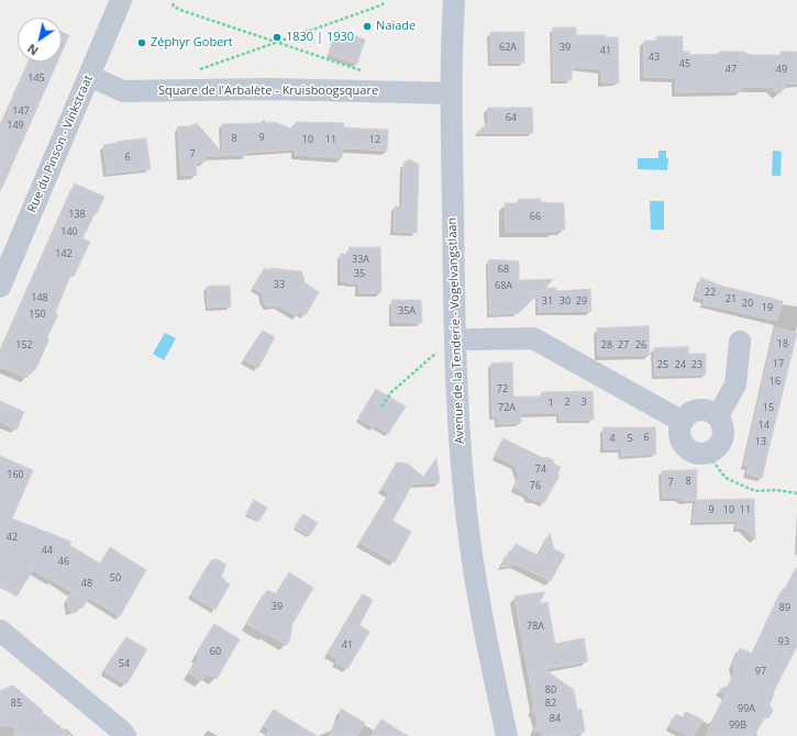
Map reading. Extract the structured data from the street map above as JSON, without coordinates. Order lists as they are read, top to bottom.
{
  "streets": {
    "street": ["Square de l'Arbalète - Kruisboogsquare", "Rue du Pinson - Vinkstraat", "Avenue de la Tenderie - Vogelvangstlaan"]
  },
  "crossings": [
    ["Square de l'Arbalète - Kruisboogsquare", "Rue du Pinson - Vinkstraat"],
    ["Square de l'Arbalète - Kruisboogsquare", "Avenue de la Tenderie - Vogelvangstlaan"]
  ],
  "places": ["Naïade", "1830 | 1930", "Zéphyr Gobert"],
  "house_numbers": [
    "62A",
    "39",
    "41",
    "43",
    "45",
    "47",
    "49",
    "145",
    "147",
    "64",
    "149",
    "9",
    "8",
    "10",
    "11",
    "12",
    "7",
    "6",
    "138",
    "66",
    "140",
    "142",
    "33A",
    "68",
    "35",
    "33",
    "68A",
    "22",
    "148",
    "21",
    "31",
    "30",
    "29",
    "20",
    "19",
    "35A",
    "150",
    "18",
    "152",
    "28",
    "27",
    "26",
    "17",
    "25",
    "24",
    "23",
    "16",
    "72",
    "2",
    "3",
    "1",
    "72A",
    "15",
    "14",
    "6",
    "4",
    "5",
    "13",
    "74",
    "160",
    "8",
    "7",
    "76",
    "9",
    "10",
    "11",
    "42",
    "44",
    "46",
    "50",
    "48",
    "39",
    "89",
    "78A",
    "93",
    "41",
    "60",
    "54",
    "97",
    "80",
    "85",
    "82",
    "99A",
    "84",
    "99B"
  ],
  "north": "bottom left"
}
